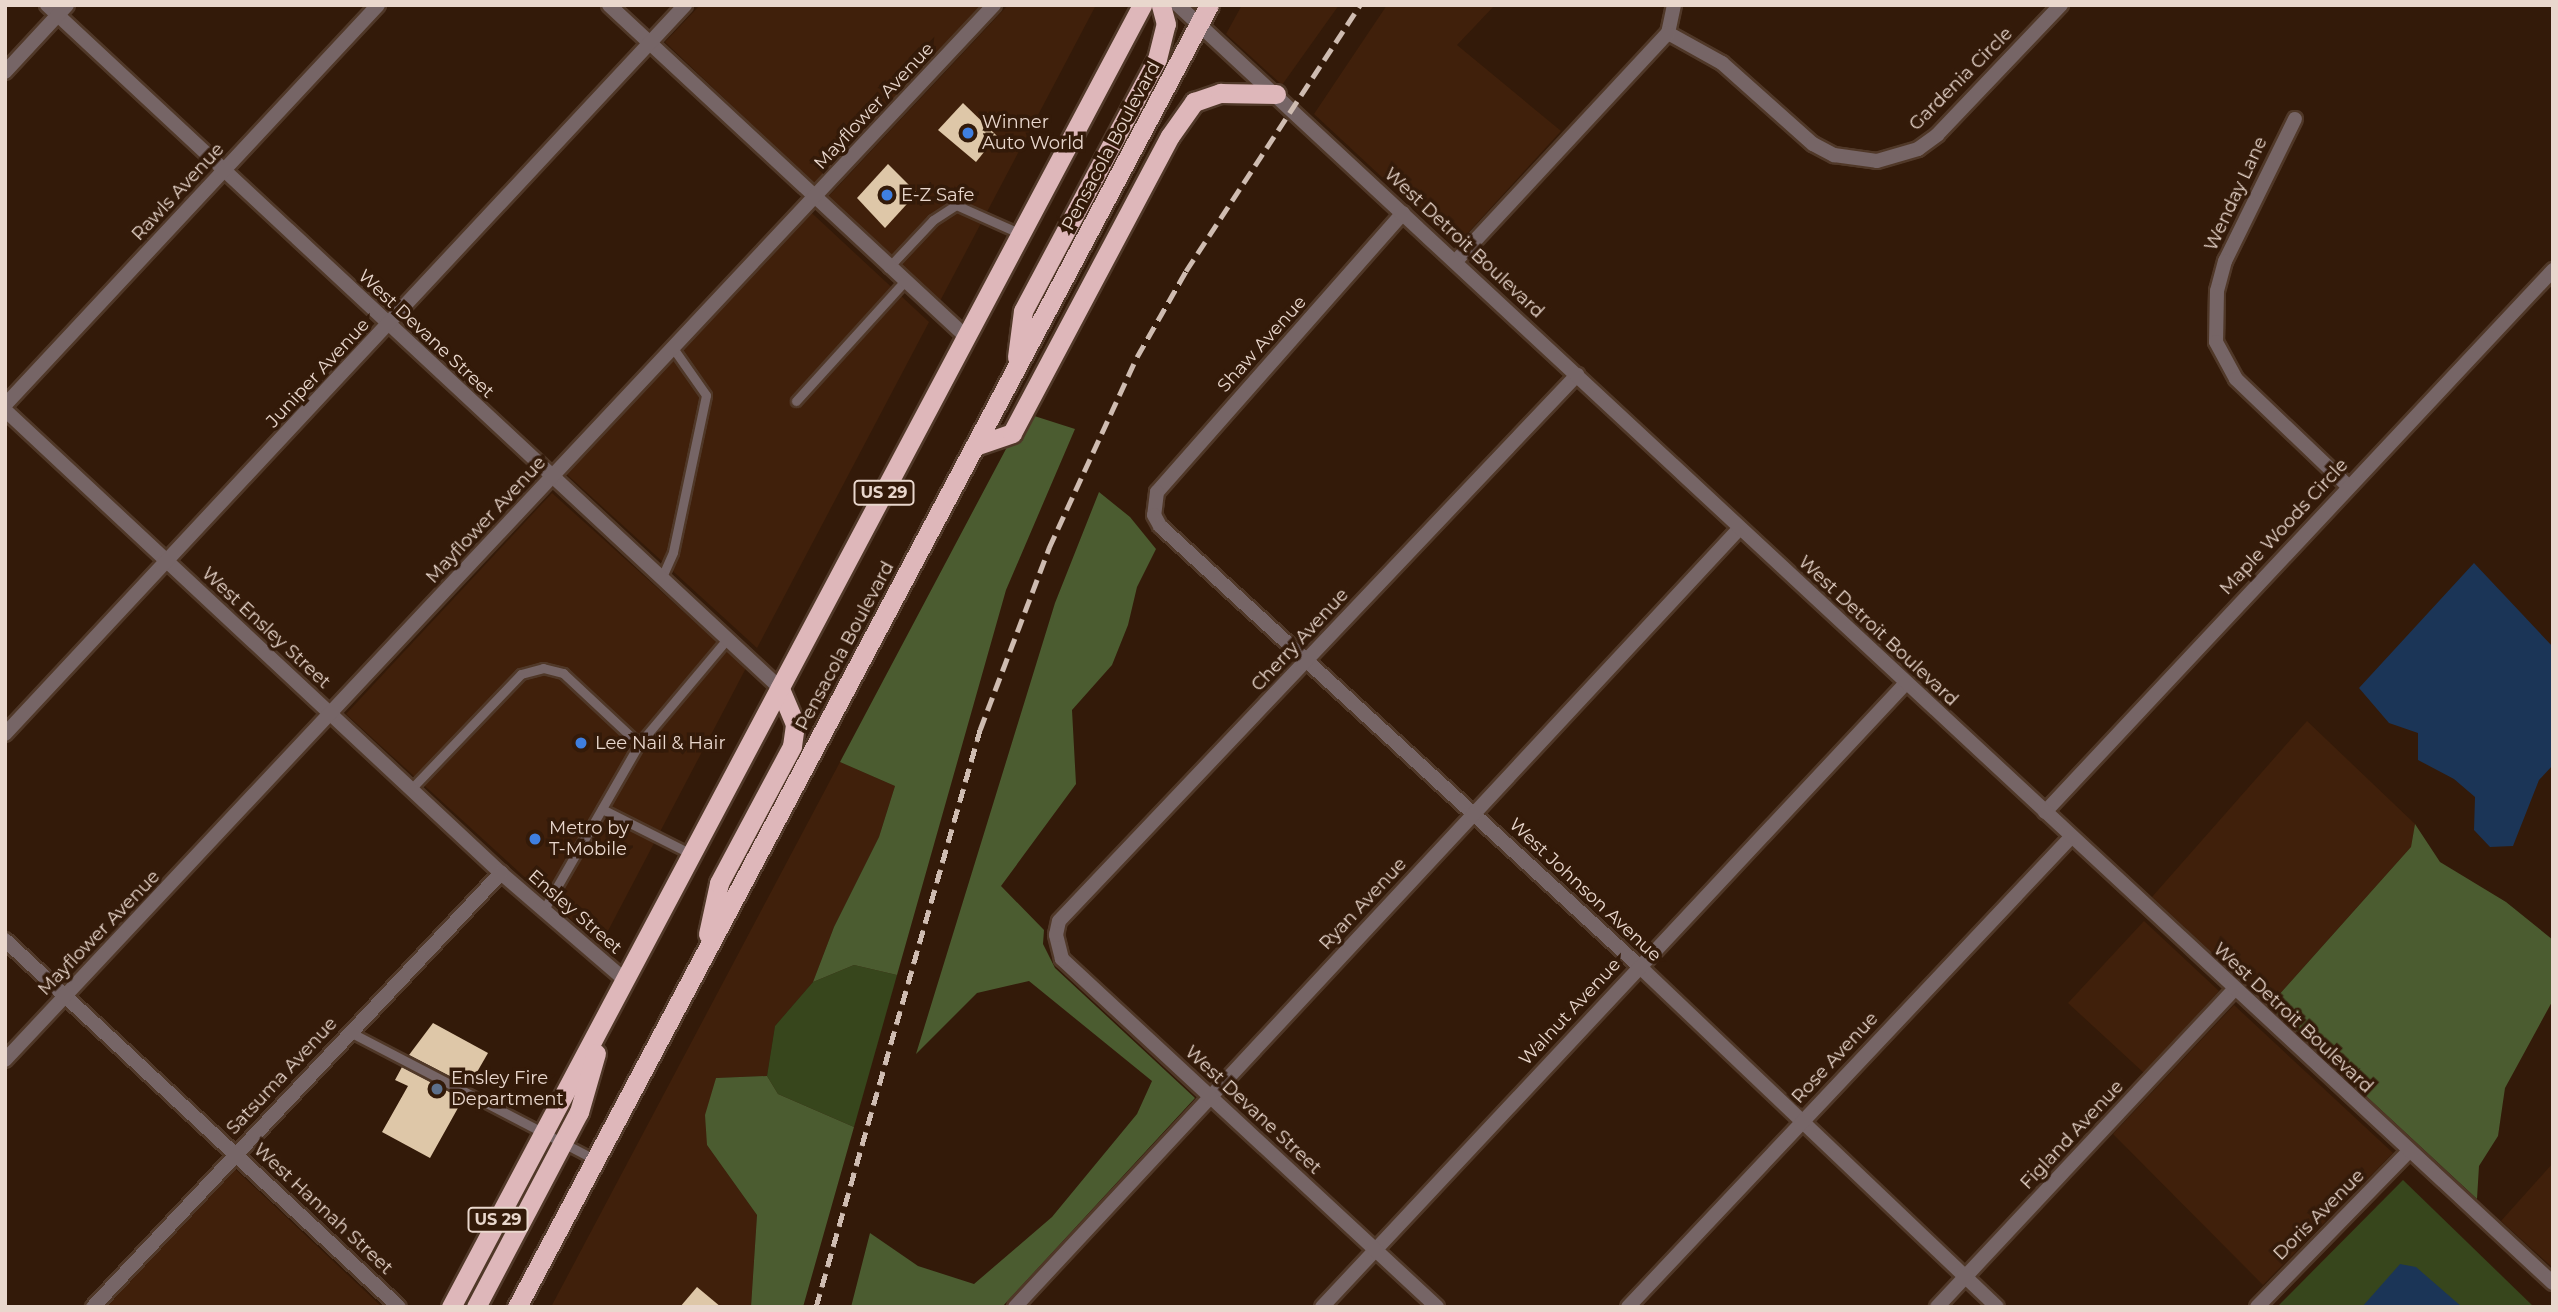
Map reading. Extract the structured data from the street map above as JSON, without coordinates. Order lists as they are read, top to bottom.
{
  "streets": {
    "highway": ["Pensacola Boulevard", "US 29"],
    "street": [
      "Gardenia Circle",
      "Mayflower Avenue",
      "Rawls Avenue",
      "Wenday Lane",
      "West Detroit Boulevard",
      "West Devane Street",
      "Shaw Avenue",
      "Juniper Avenue",
      "Maple Woods Circle",
      "West Ensley Street",
      "Cherry Avenue",
      "West Johnson Avenue",
      "Ryan Avenue",
      "Ensley Street",
      "Walnut Avenue",
      "Rose Avenue",
      "Satsuma Avenue",
      "Figland Avenue",
      "West Hannah Street",
      "Doris Avenue"
    ]
  },
  "crossings": [
    ["Mayflower Avenue", "West Devane Street"],
    ["Mayflower Avenue", "West Ensley Street"],
    ["Mayflower Avenue", "West Hannah Street"],
    ["Pensacola Boulevard", "West Detroit Boulevard"],
    ["Rawls Avenue", "West Devane Street"],
    ["Rawls Avenue", "West Ensley Street"],
    ["Wenday Lane", "Maple Woods Circle"],
    ["West Detroit Boulevard", "Shaw Avenue"],
    ["West Detroit Boulevard", "Maple Woods Circle"],
    ["West Detroit Boulevard", "Cherry Avenue"],
    ["West Detroit Boulevard", "Ryan Avenue"],
    ["West Detroit Boulevard", "Walnut Avenue"],
    ["West Detroit Boulevard", "Rose Avenue"],
    ["West Detroit Boulevard", "Figland Avenue"],
    ["West Detroit Boulevard", "Doris Avenue"],
    ["West Devane Street", "Juniper Avenue"],
    ["West Devane Street", "US 29"],
    ["West Devane Street", "Cherry Avenue"],
    ["West Devane Street", "Ryan Avenue"],
    ["West Devane Street", "Walnut Avenue"],
    ["Shaw Avenue", "West Johnson Avenue"],
    ["Juniper Avenue", "West Ensley Street"],
    ["US 29", "Ensley Street"],
    ["West Ensley Street", "Ensley Street"],
    ["West Ensley Street", "Satsuma Avenue"],
    ["Cherry Avenue", "West Johnson Avenue"],
    ["West Johnson Avenue", "Ryan Avenue"],
    ["West Johnson Avenue", "Walnut Avenue"],
    ["West Johnson Avenue", "Rose Avenue"],
    ["West Johnson Avenue", "Figland Avenue"],
    ["Ensley Street", "Satsuma Avenue"],
    ["Satsuma Avenue", "West Hannah Street"]
  ],
  "places": [
    "Winner Auto World",
    "E-Z Safe",
    "Lee Nail & Hair",
    "Metro by T-Mobile",
    "Ensley Fire Department"
  ]
}
